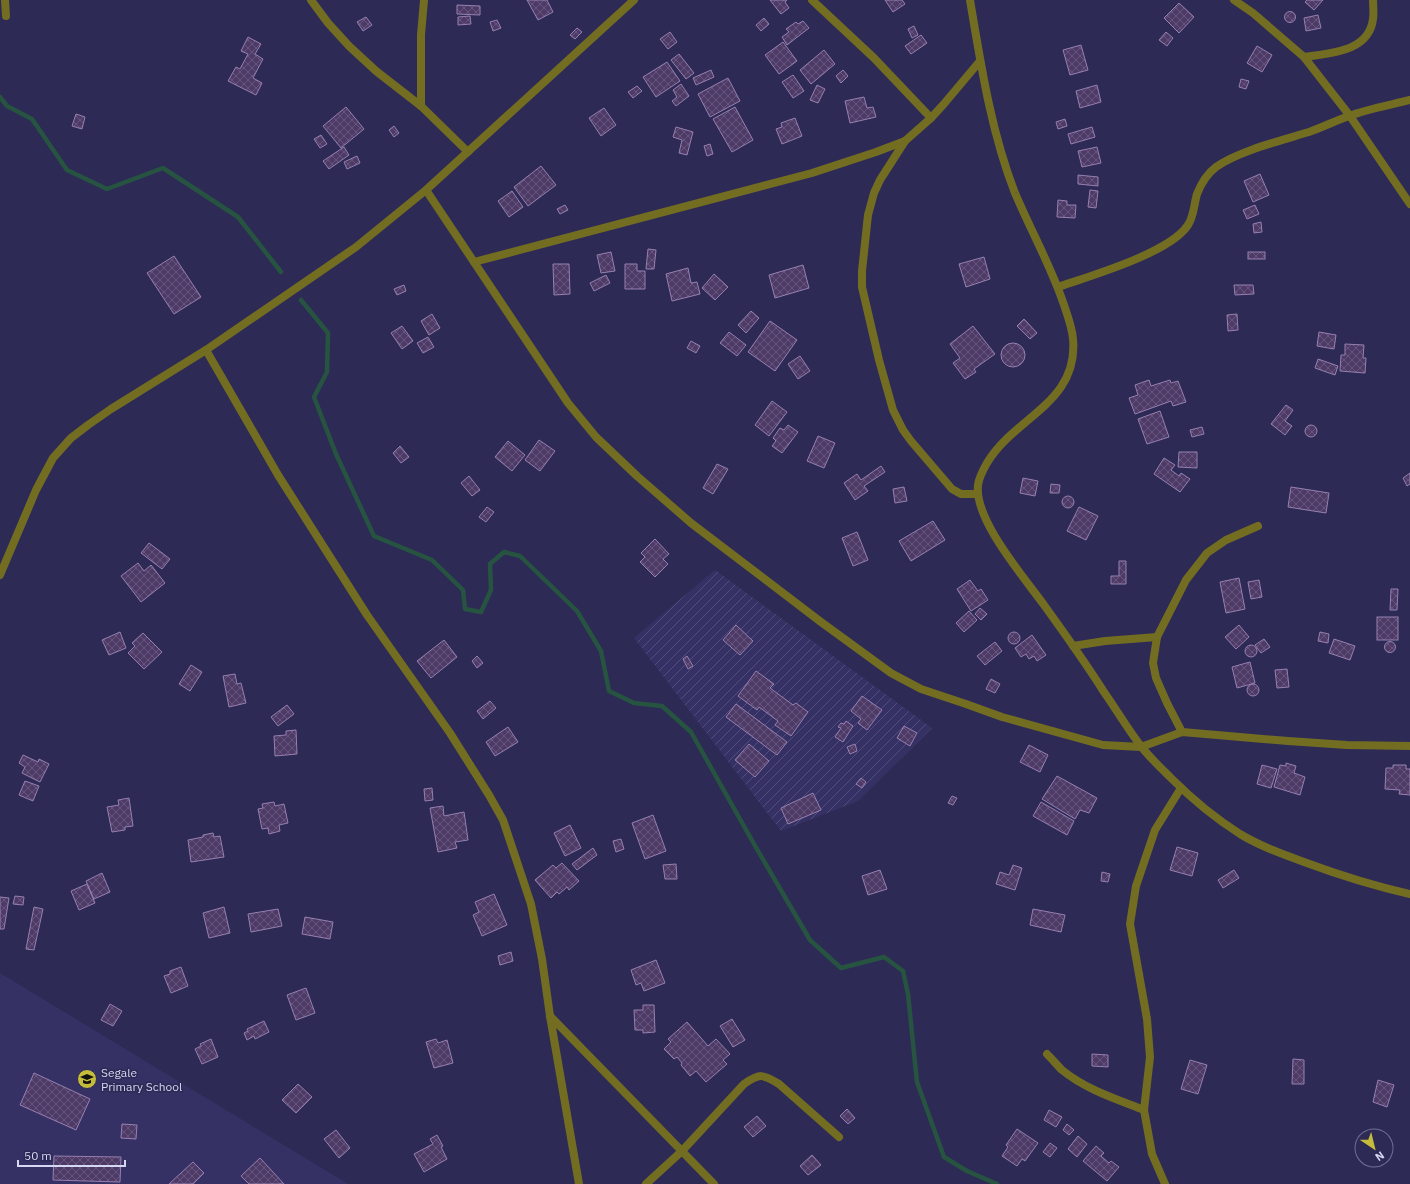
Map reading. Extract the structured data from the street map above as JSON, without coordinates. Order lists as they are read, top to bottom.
{
  "places": {
    "school or university": ["Segale Primary School"]
  },
  "scale_bar": "50 m",
  "north": "bottom right"
}
